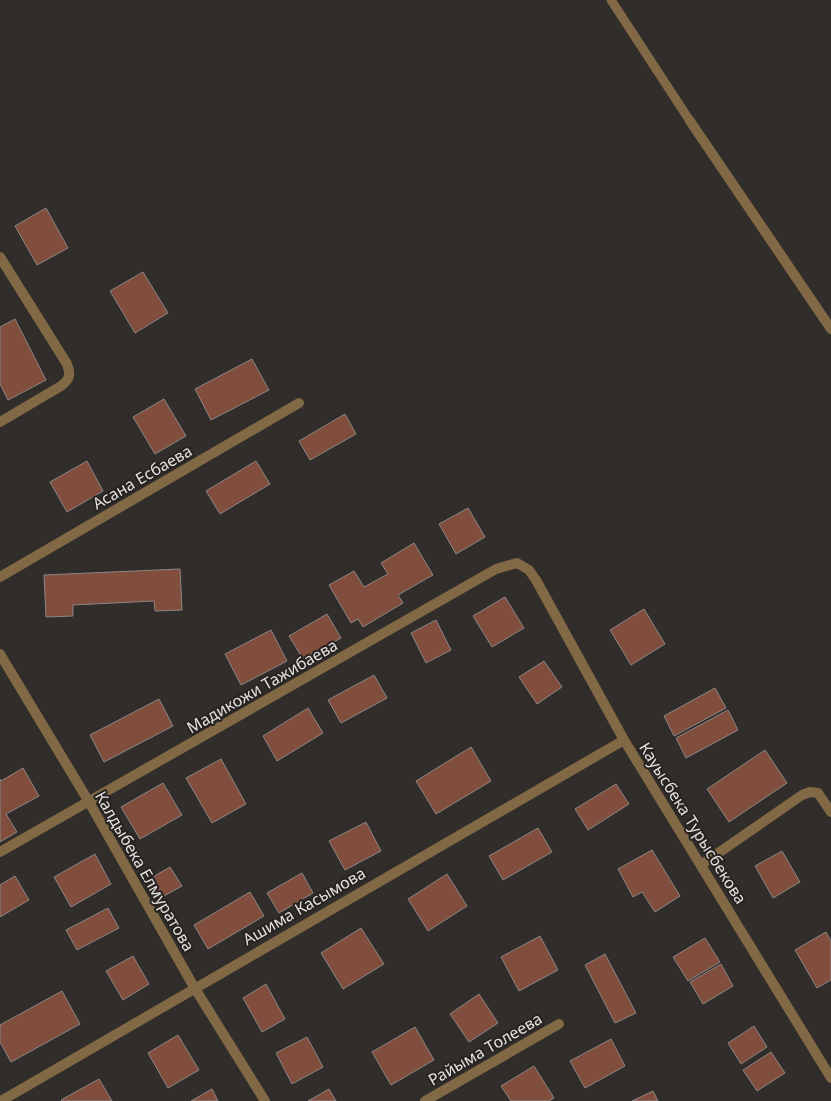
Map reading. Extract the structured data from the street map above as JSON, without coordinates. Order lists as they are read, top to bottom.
{
  "streets": {
    "street": [
      "Асана Есбаева",
      "Мадикожи Тажибаева",
      "Кауысбека Турысбекова",
      "Калдыбека Елмуратова",
      "Ашима Касымова",
      "Райыма Толеева"
    ]
  },
  "crossings": [
    ["Мадикожи Тажибаева", "Кауысбека Турысбекова"],
    ["Мадикожи Тажибаева", "Калдыбека Елмуратова"],
    ["Кауысбека Турысбекова", "Ашима Касымова"],
    ["Калдыбека Елмуратова", "Ашима Касымова"]
  ]
}
